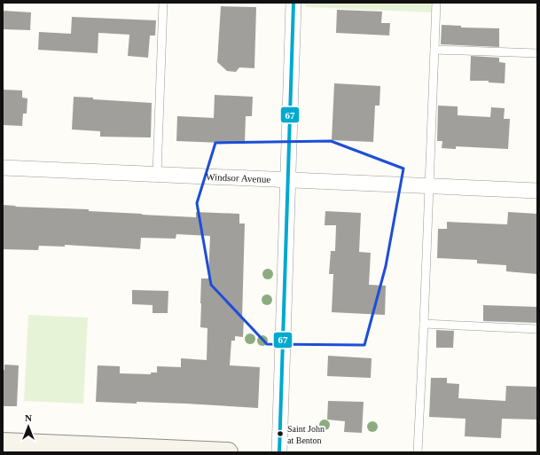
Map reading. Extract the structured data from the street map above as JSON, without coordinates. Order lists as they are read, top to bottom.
{
  "streets": {
    "street": ["Windsor Avenue"]
  },
  "places": ["Saint John at Benton"],
  "lines": ["transit line 67"],
  "north": "top"
}
